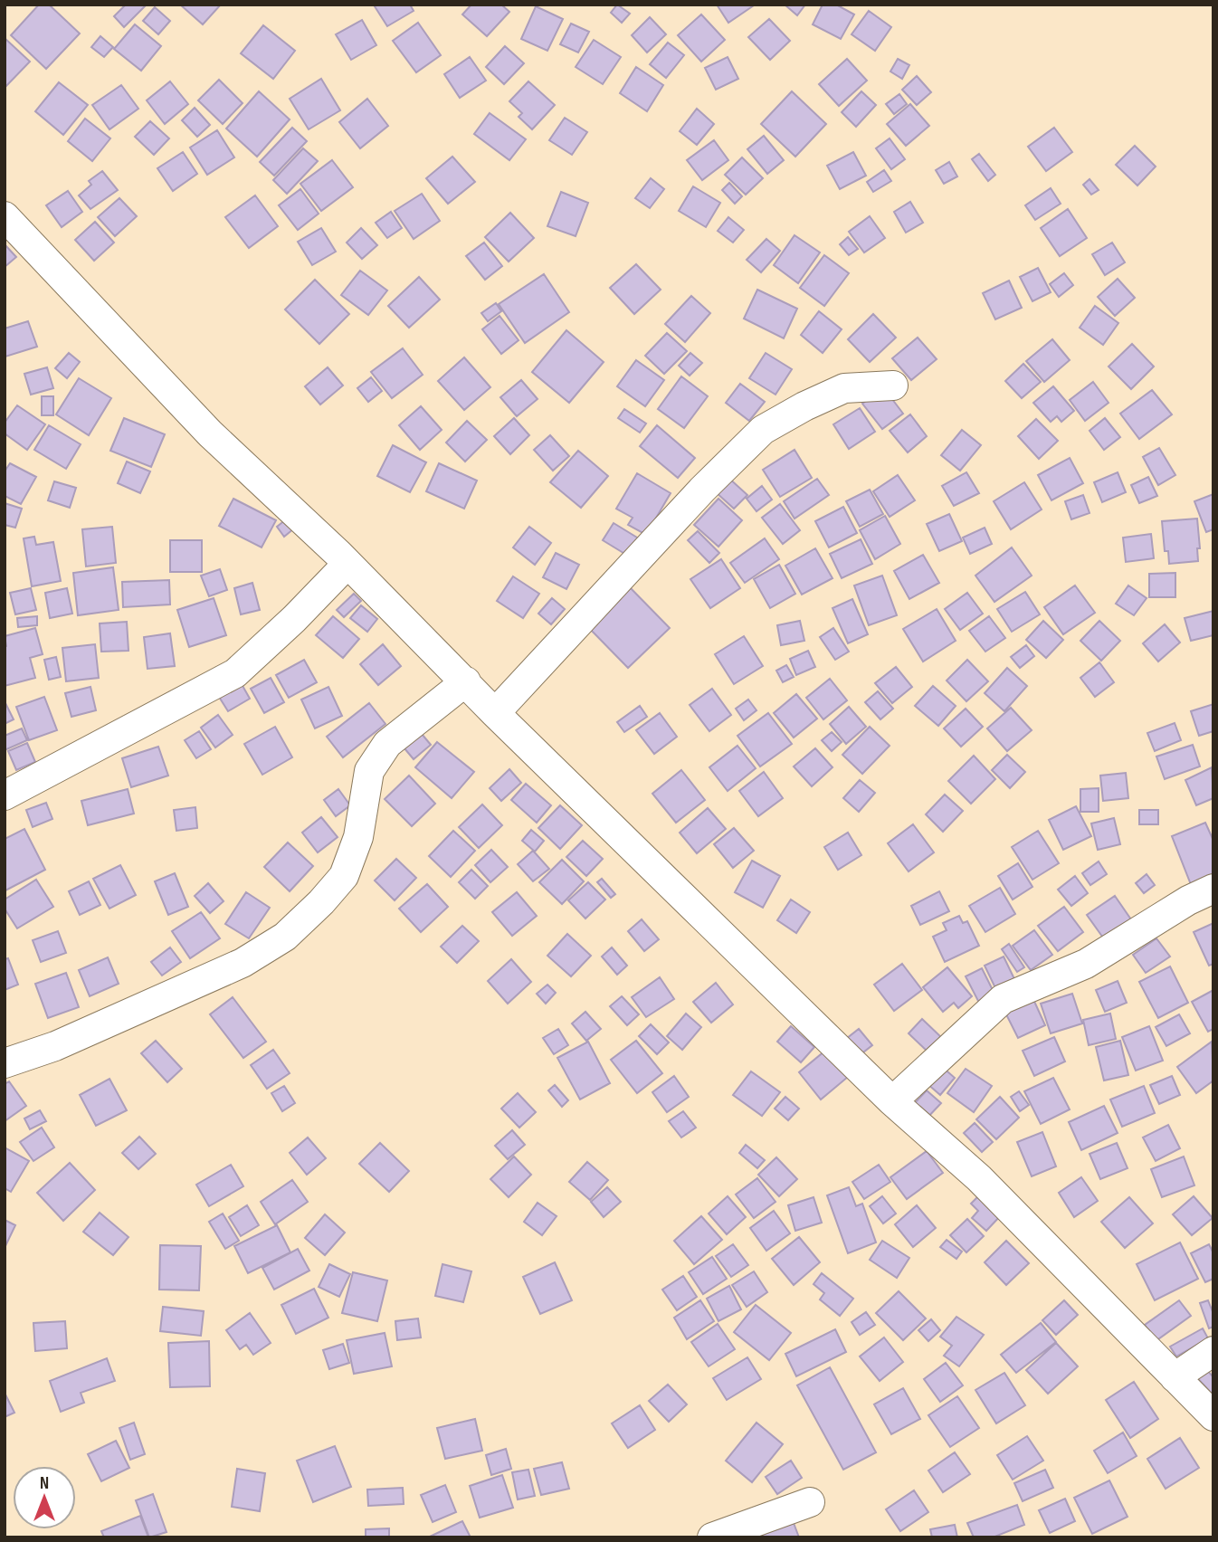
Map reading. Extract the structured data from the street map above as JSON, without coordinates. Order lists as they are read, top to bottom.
{
  "north": "top"
}
